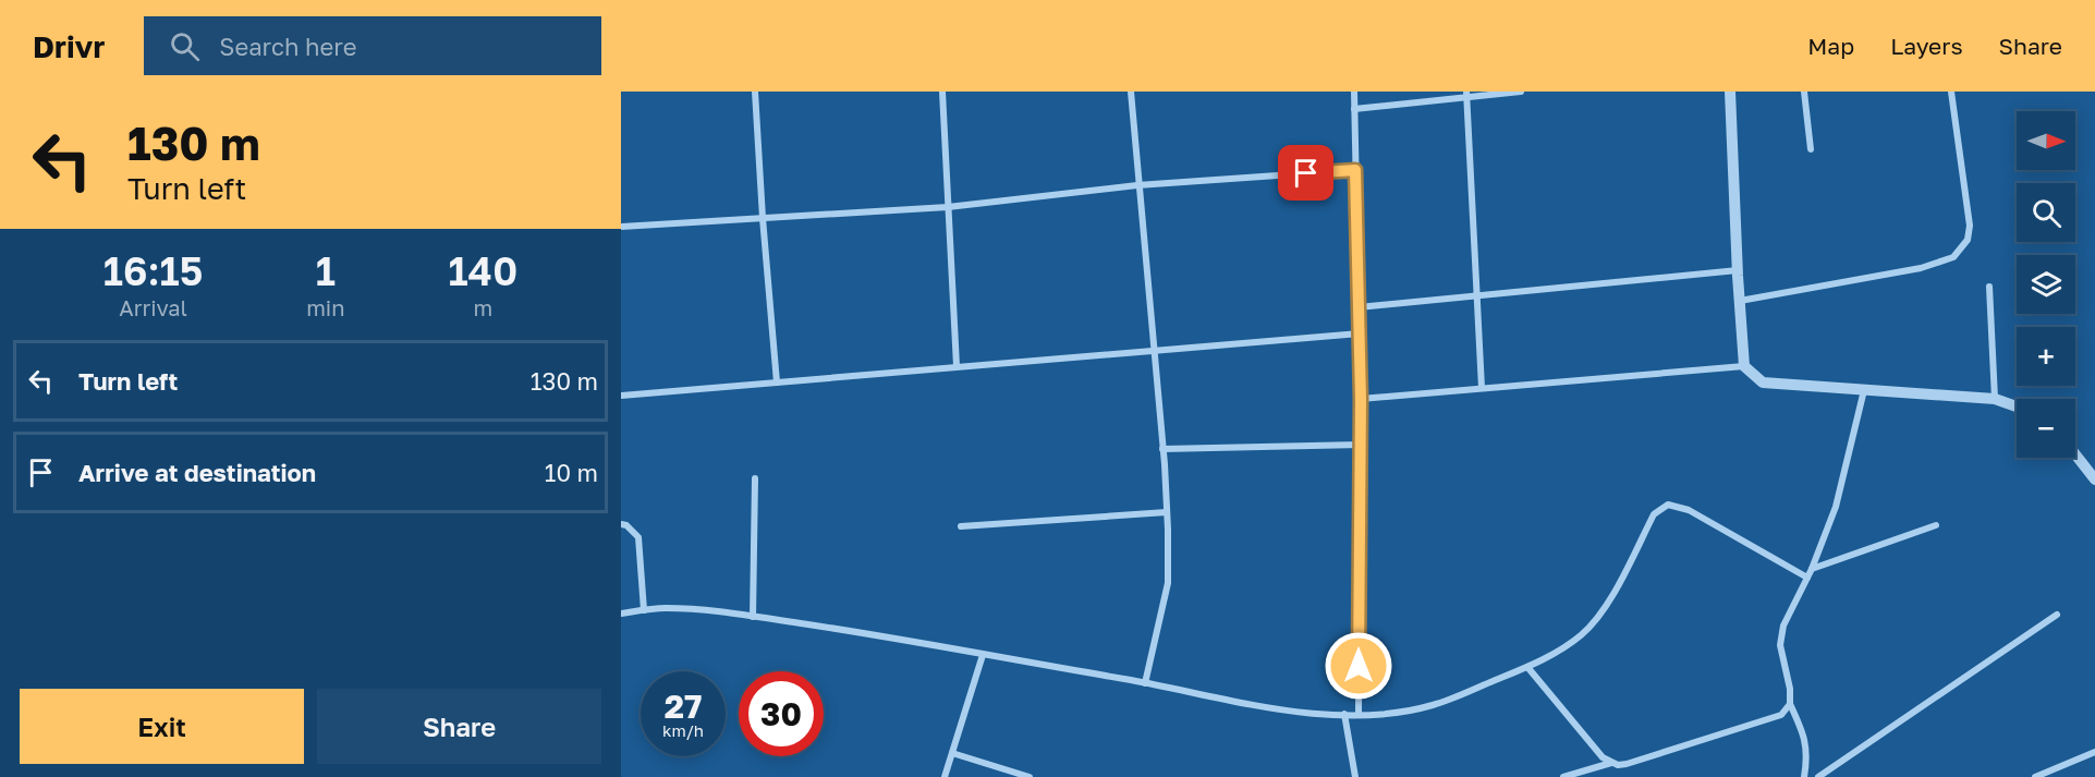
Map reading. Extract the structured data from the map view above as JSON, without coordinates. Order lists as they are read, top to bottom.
{
  "north": "right",
  "page": {
    "header": "Drivr",
    "search": "Search here",
    "nav": ["Map", "Layers", "Share"],
    "turn": ["130 m", "Turn left"],
    "map_buttons": ["+", "−"],
    "eta": [
      "16:15",
      "Arrival",
      "1",
      "min",
      "140",
      "m"
    ],
    "list": [
      {
        "name": "Turn left",
        "value": "130 m"
      },
      {
        "name": "Arrive at destination",
        "value": "10 m"
      }
    ],
    "speed": "27 km/h",
    "limit": "30",
    "buttons": ["Exit", "Share"]
  }
}
